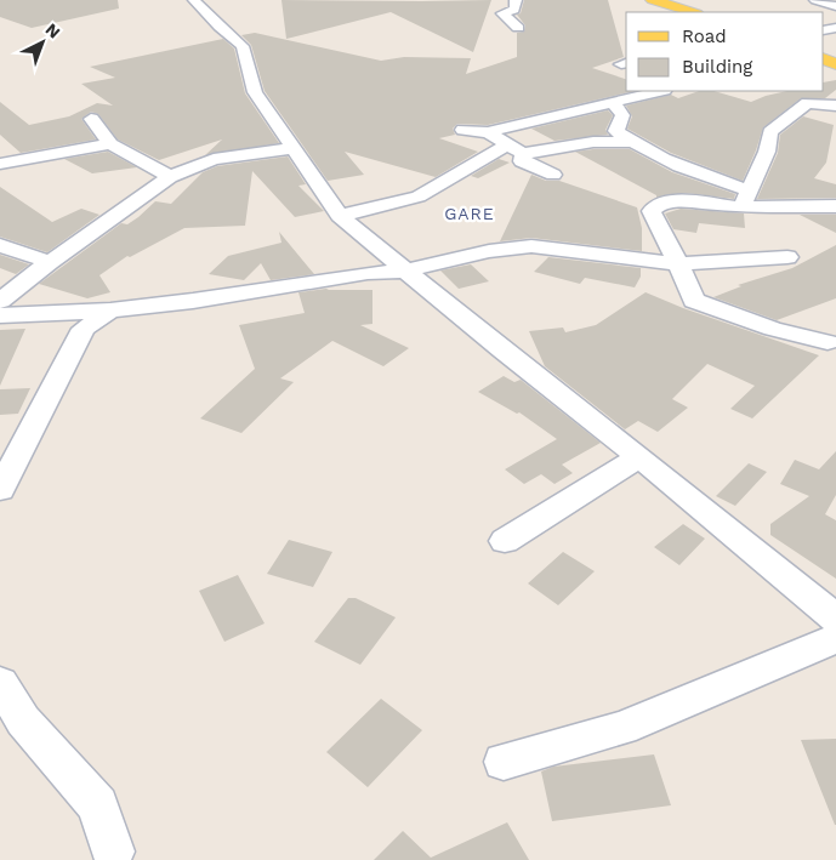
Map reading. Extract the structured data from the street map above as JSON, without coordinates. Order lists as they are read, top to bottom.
{
  "districts": ["GARE"],
  "legend": ["Road", "Building"],
  "north": "top right"
}
